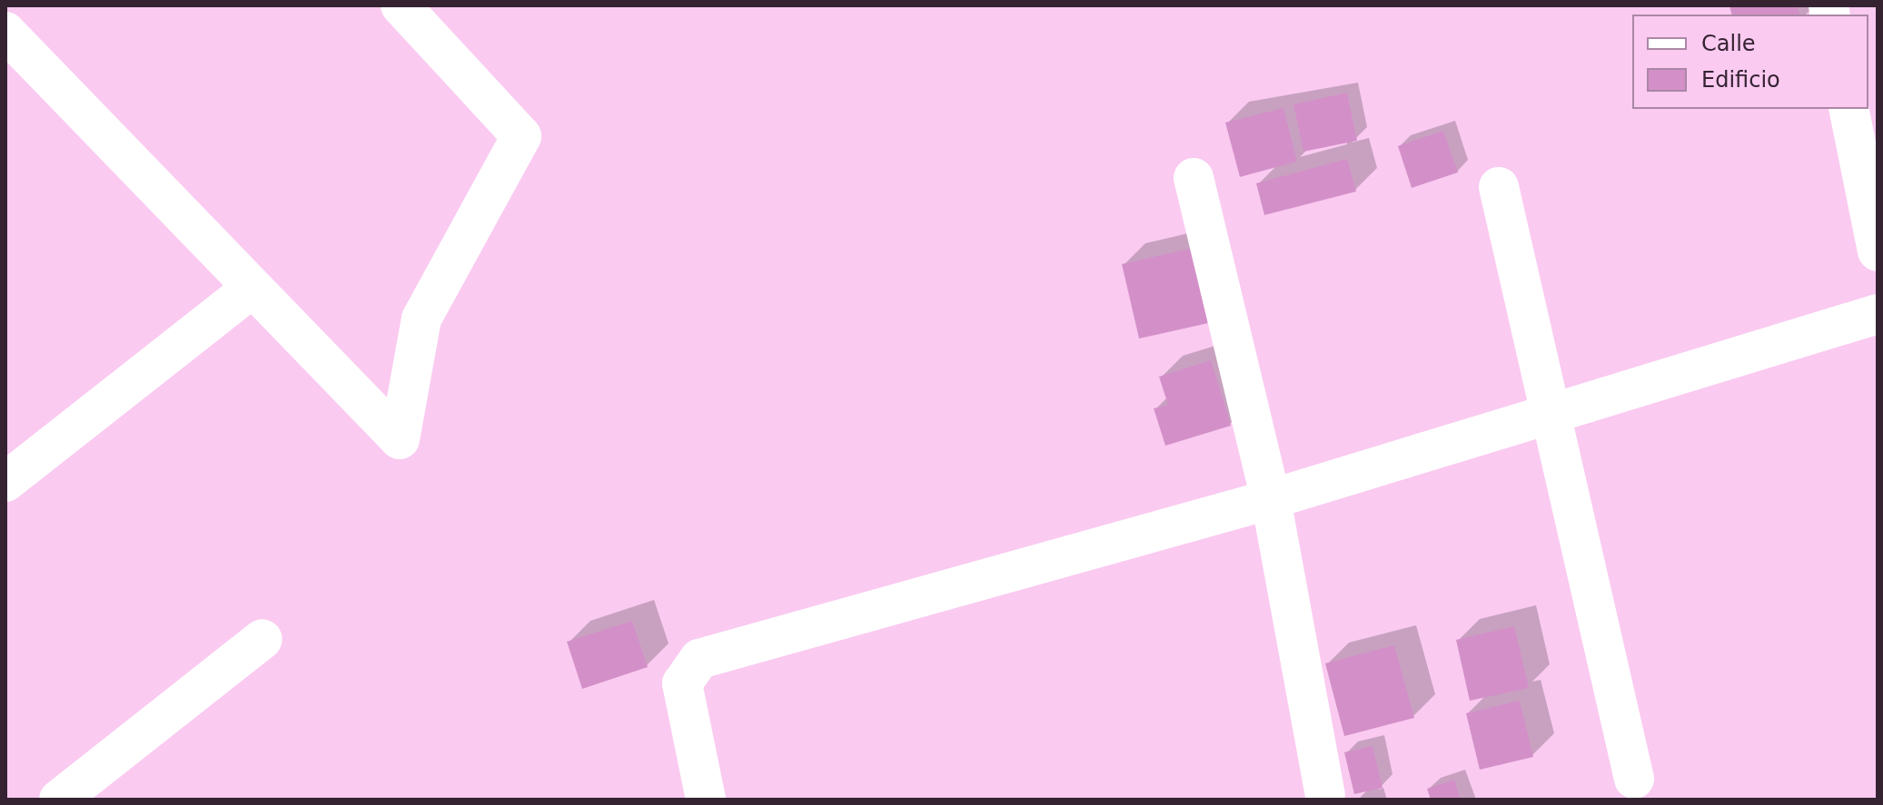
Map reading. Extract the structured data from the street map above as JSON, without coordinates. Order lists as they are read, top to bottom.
{
  "legend": ["Calle", "Edificio"]
}
